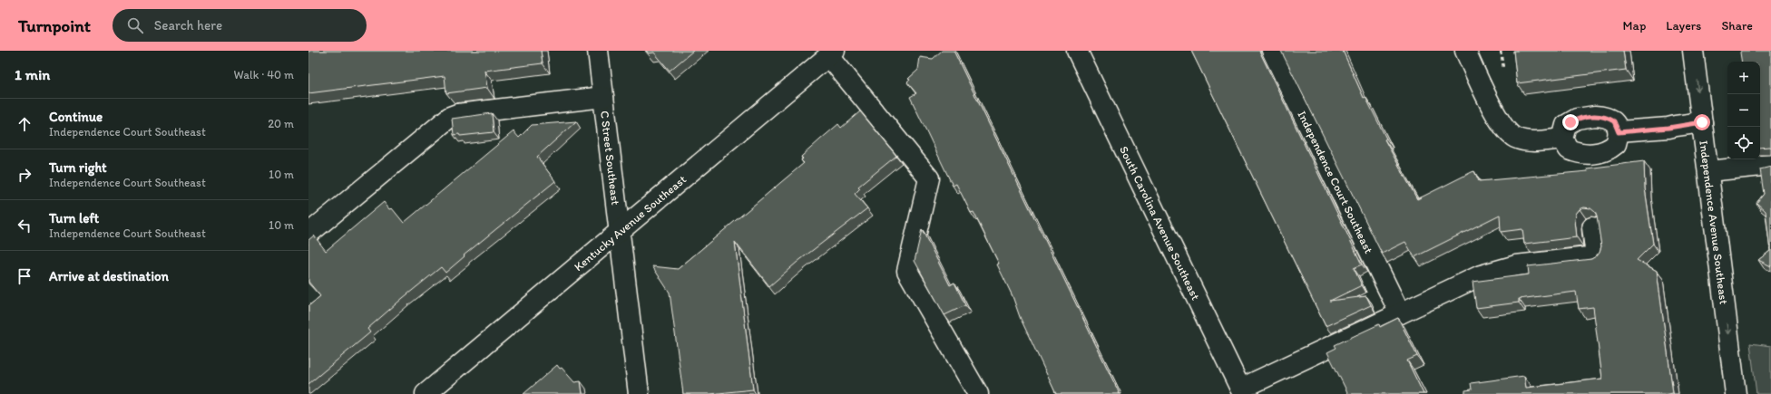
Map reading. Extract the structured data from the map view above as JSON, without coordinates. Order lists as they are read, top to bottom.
{
  "streets": {
    "street": [
      "C Street Southeast",
      "Independence Court Southeast",
      "Kentucky Avenue Southeast",
      "South Carolina Avenue Southeast",
      "Independence Avenue Southeast"
    ]
  },
  "crossings": [
    ["C Street Southeast", "Kentucky Avenue Southeast"]
  ],
  "one_way": ["Independence Avenue Southeast"],
  "page": {
    "header": "Turnpoint",
    "search": "Search here",
    "nav": ["Map", "Layers", "Share"],
    "heading": ["1 min", "Walk · 40 m"],
    "map_buttons": ["+", "−"],
    "list": [
      ["Continue", "Independence Court Southeast", "20 m"],
      ["Turn right", "Independence Court Southeast", "10 m"],
      ["Turn left", "Independence Court Southeast", "10 m"],
      "Arrive at destination"
    ]
  }
}
